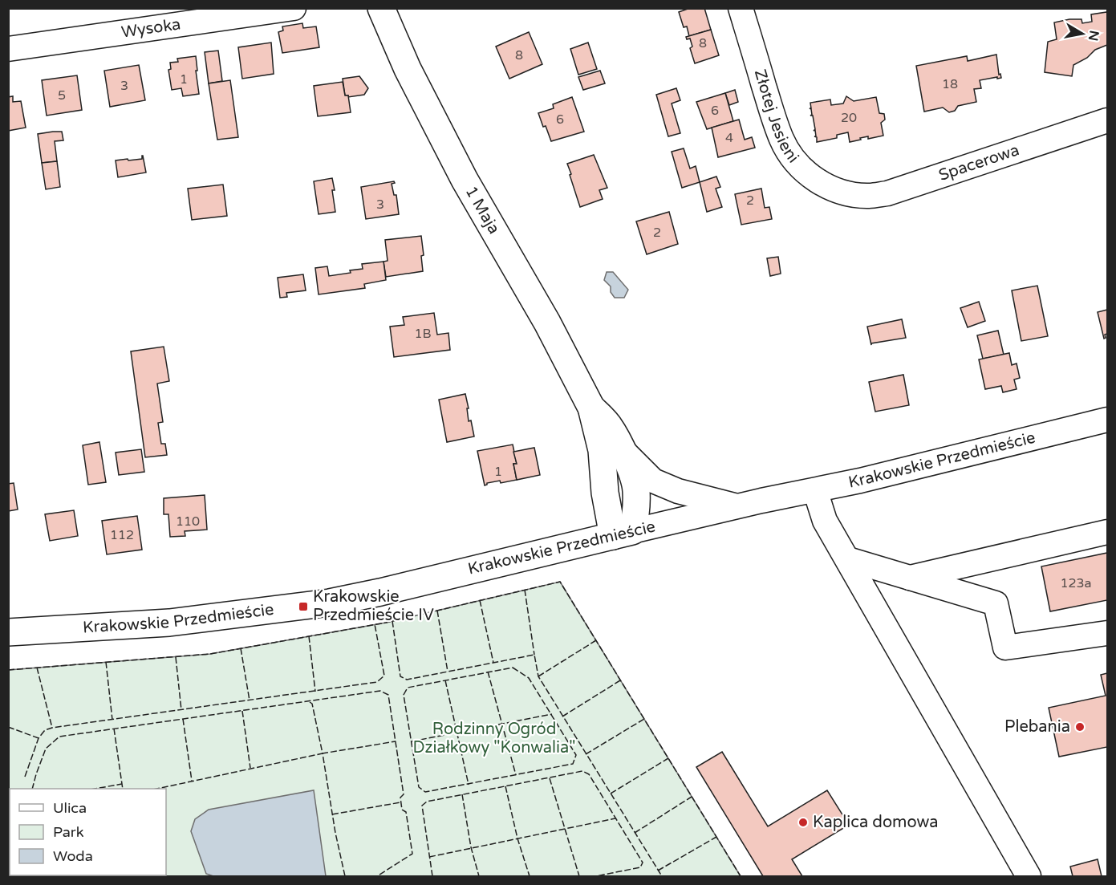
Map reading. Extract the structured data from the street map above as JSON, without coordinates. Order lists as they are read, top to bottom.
{
  "streets": {
    "main road": ["1 Maja", "Krakowskie Przedmieście"],
    "street": ["Wysoka", "Złotej Jesieni", "Spacerowa"]
  },
  "crossings": [
    ["Złotej Jesieni", "Spacerowa"],
    ["1 Maja", "Krakowskie Przedmieście"]
  ],
  "parks": ["Rodzinny Ogród Działkowy \"Konwalia\""],
  "places": {
    "transit": ["Krakowskie Przedmieście IV"],
    "other": ["Plebania", "Kaplica domowa"]
  },
  "house_numbers": [
    "8",
    "8",
    "1",
    "18",
    "3",
    "5",
    "6",
    "20",
    "6",
    "4",
    "2",
    "3",
    "2",
    "1B",
    "1",
    "110",
    "112",
    "123a"
  ],
  "legend": ["Ulica", "Park", "Woda"],
  "north": "right"
}
